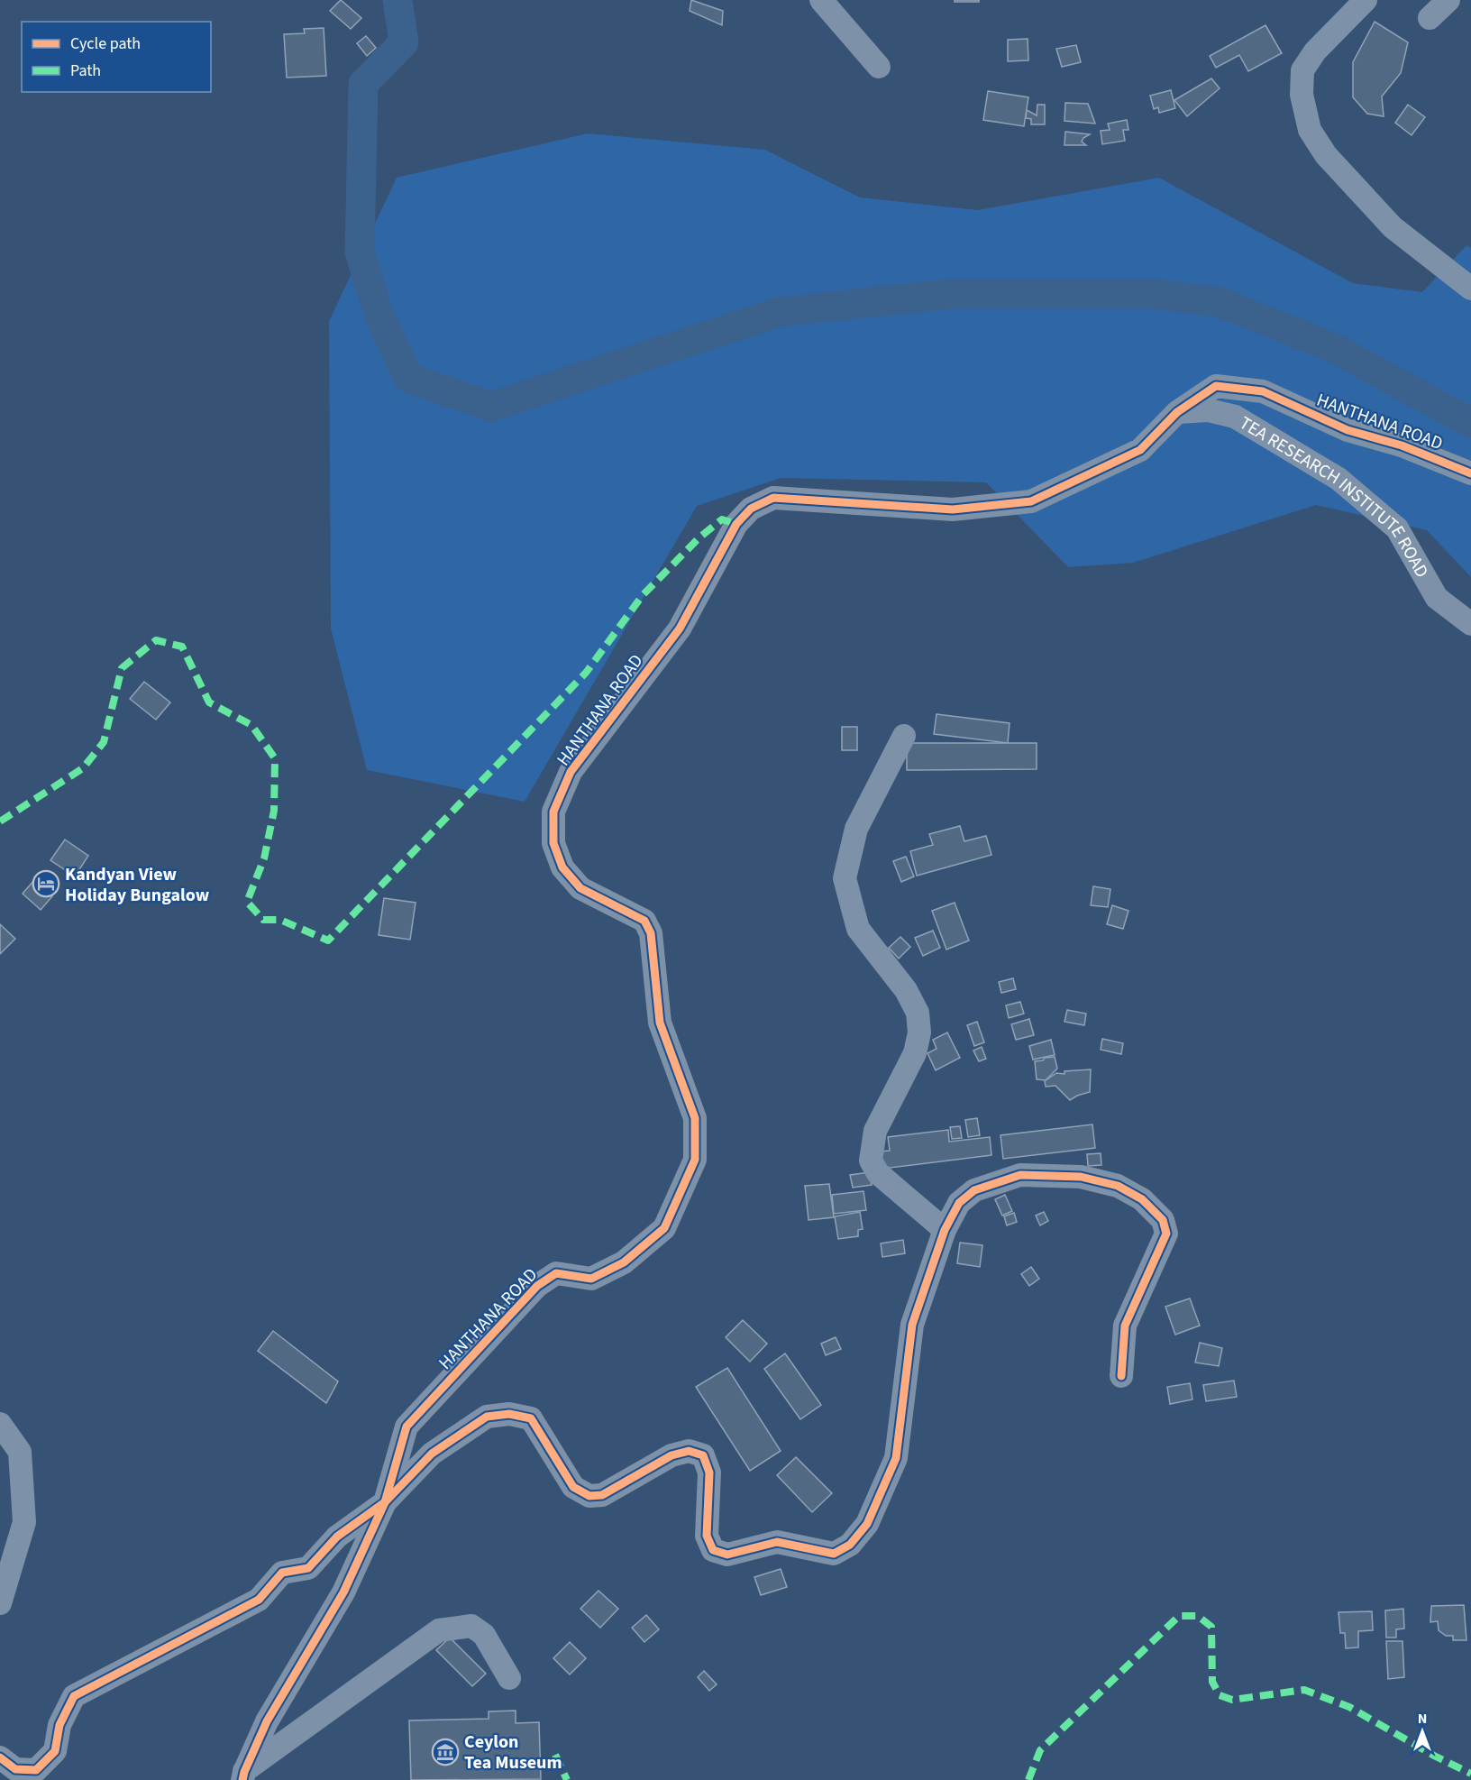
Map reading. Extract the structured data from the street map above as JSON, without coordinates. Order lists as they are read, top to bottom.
{
  "streets": {
    "street": ["HANTHANA ROAD", "TEA RESEARCH INSTITUTE ROAD"]
  },
  "crossings": [
    ["HANTHANA ROAD", "TEA RESEARCH INSTITUTE ROAD"]
  ],
  "places": {
    "hotel": ["Kandyan View Holiday Bungalow"],
    "museum": ["Ceylon Tea Museum"]
  },
  "legend": ["Cycle path", "Path"],
  "north": "top"
}
